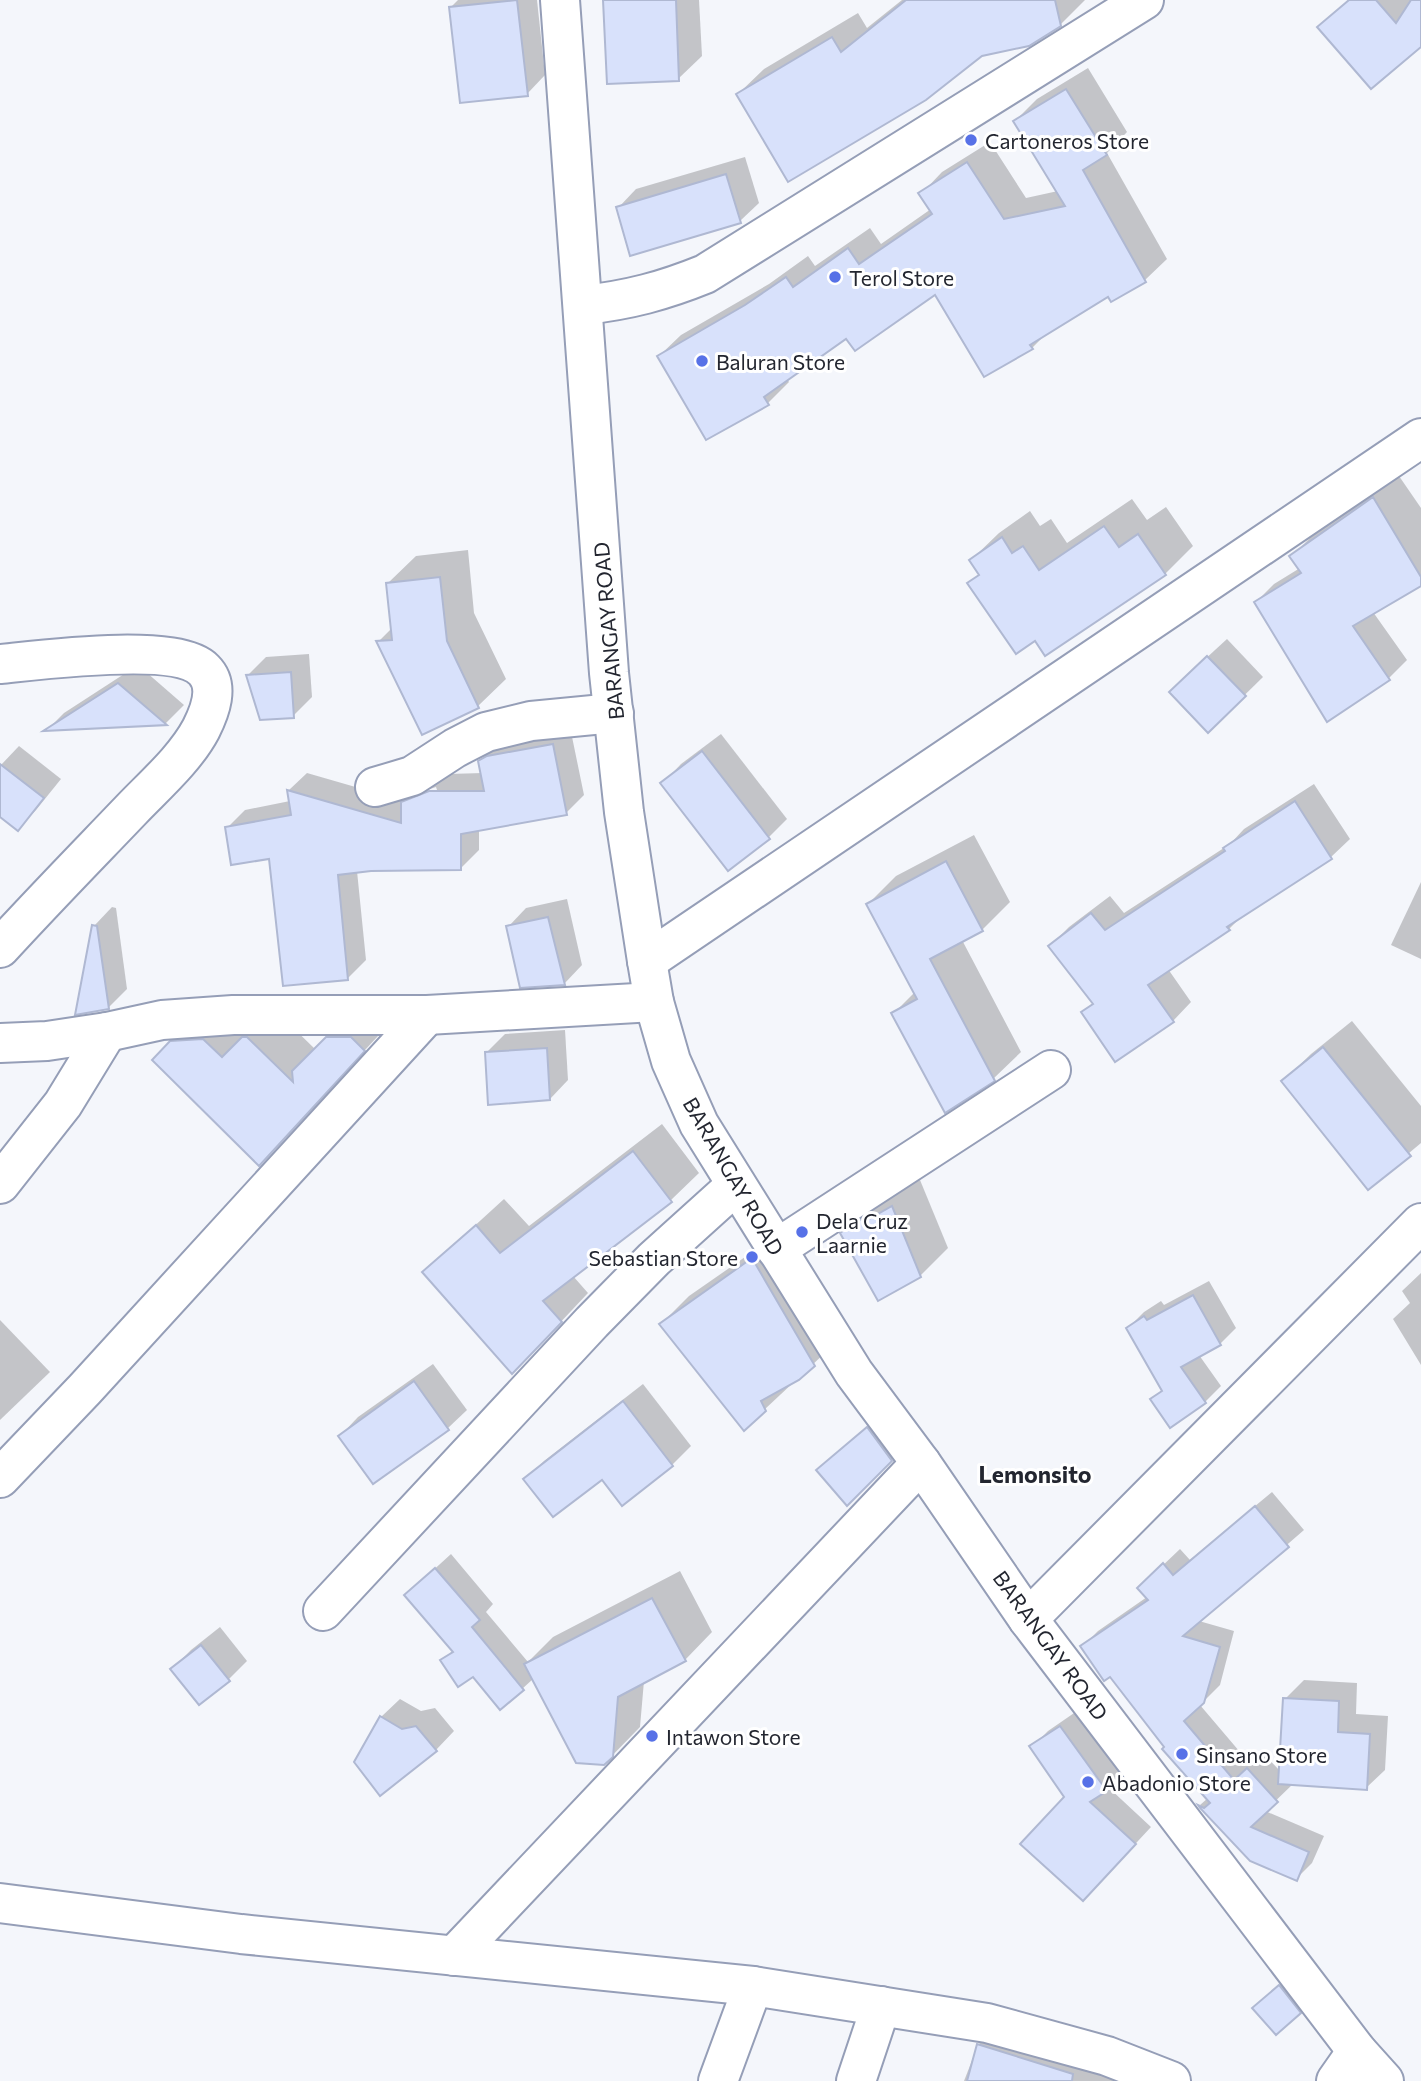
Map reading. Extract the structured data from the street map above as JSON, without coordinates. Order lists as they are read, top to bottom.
{
  "streets": {
    "street": ["BARANGAY ROAD"]
  },
  "districts": ["Lemonsito"],
  "places": [
    "Cartoneros Store",
    "Terol Store",
    "Baluran Store",
    "Dela Cruz Laarnie",
    "Sebastian Store",
    "Intawon Store",
    "Sinsano Store",
    "Abadonio Store"
  ]
}
